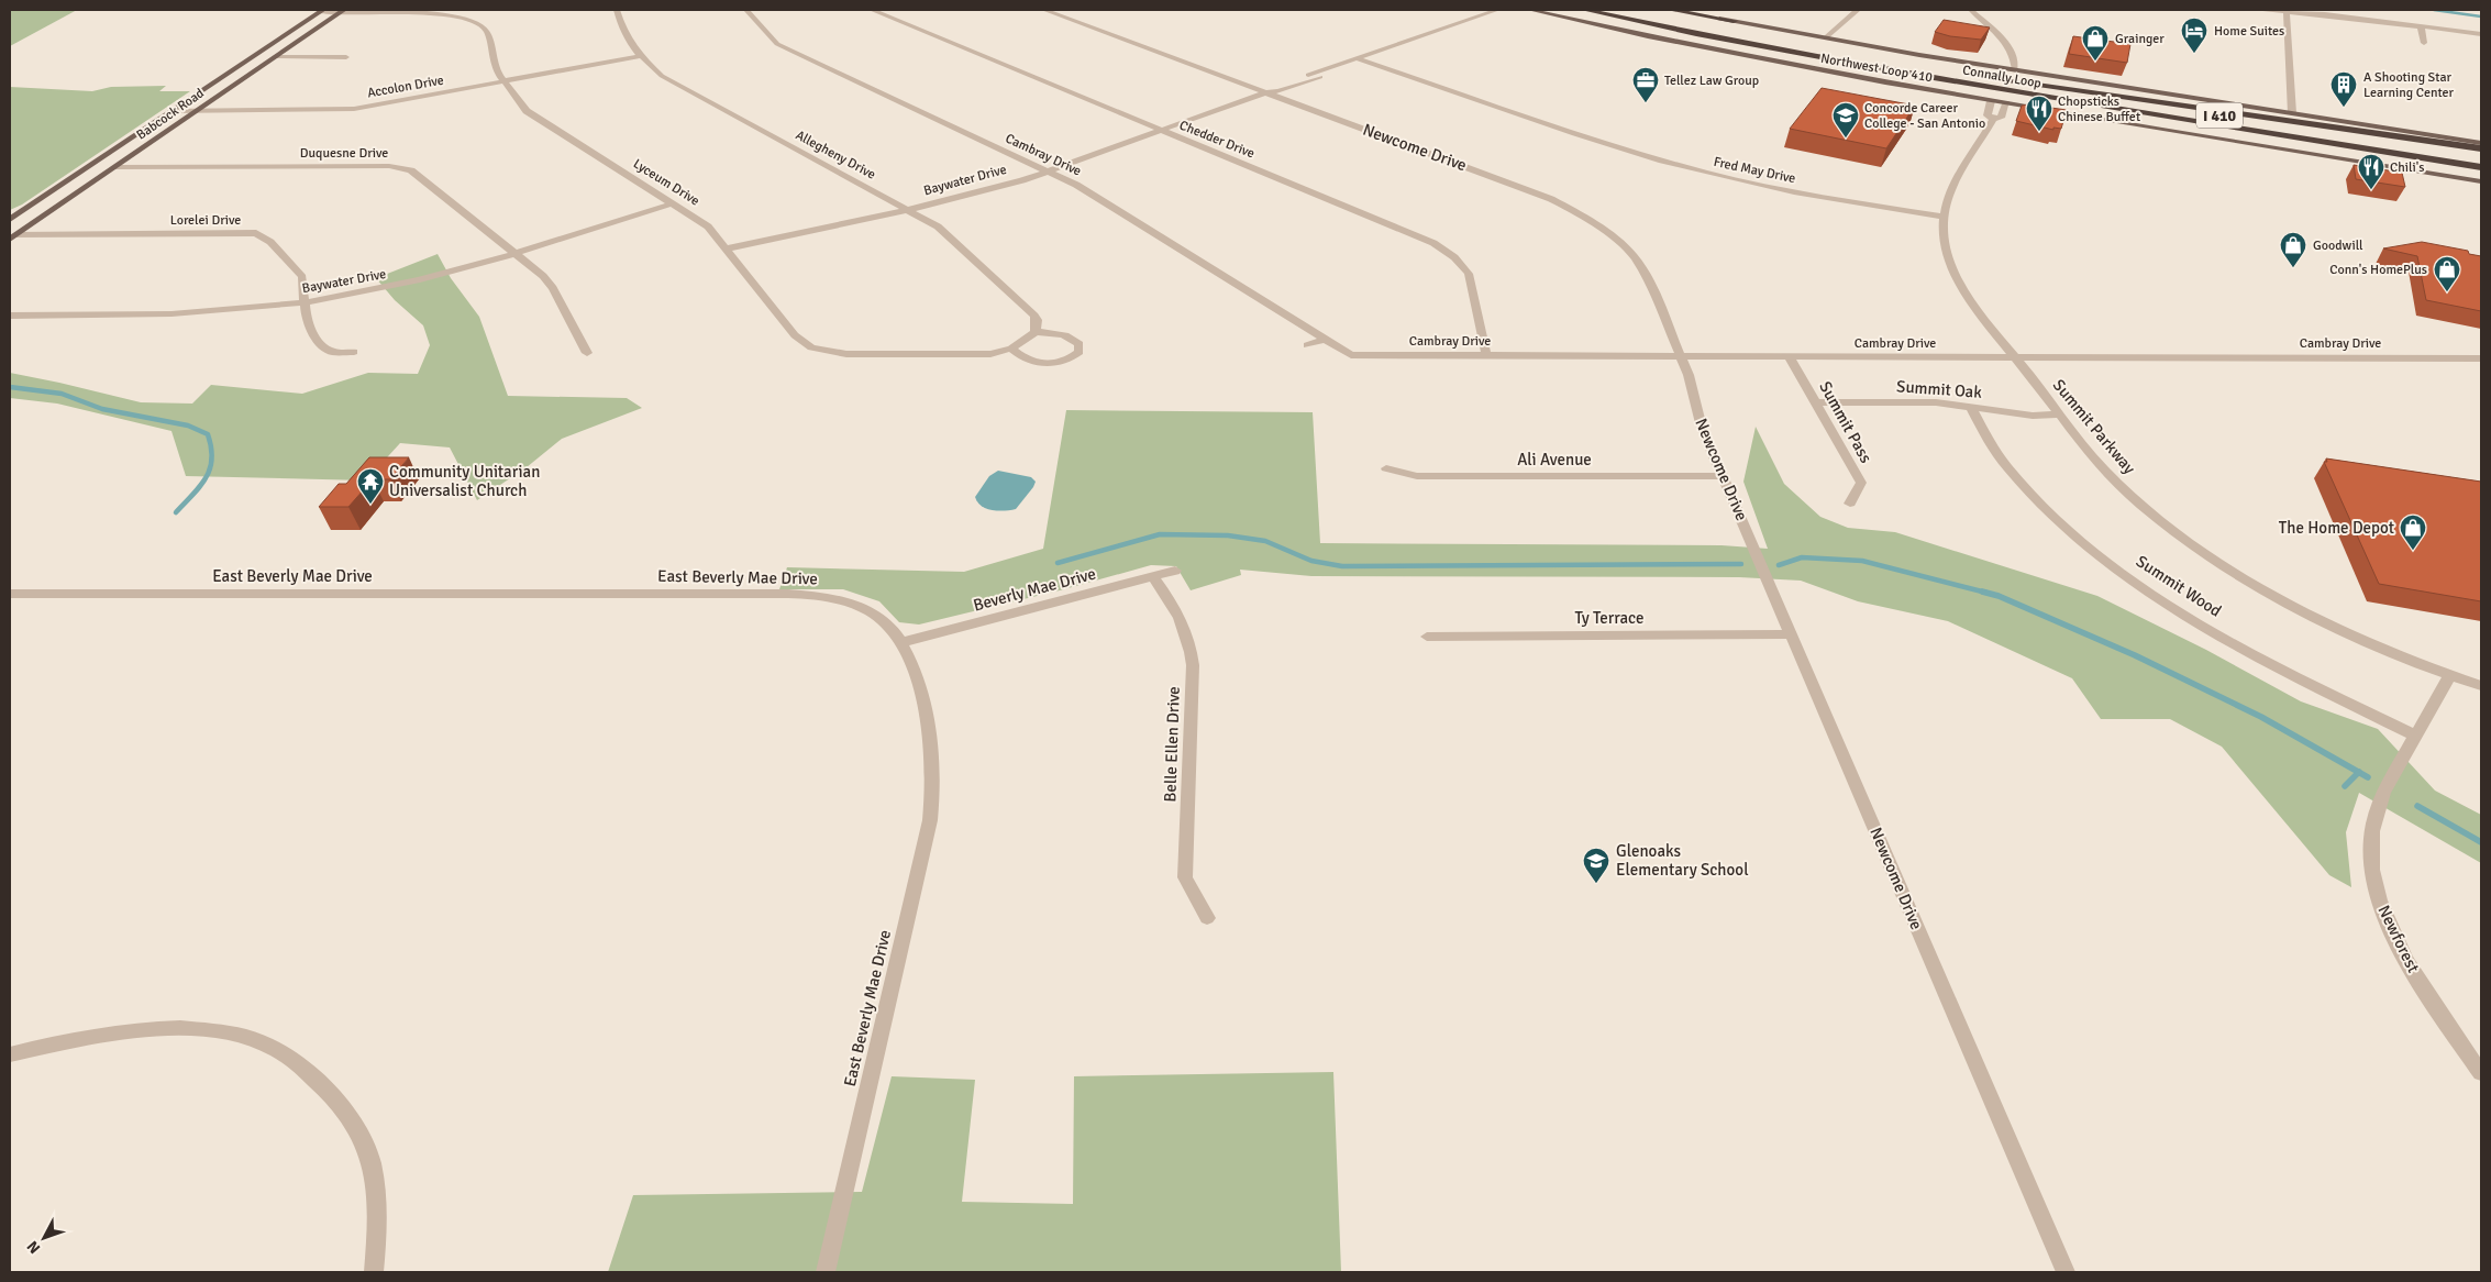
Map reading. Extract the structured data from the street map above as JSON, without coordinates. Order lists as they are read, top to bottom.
{
  "streets": {
    "highway": ["Connally Loop", "I 410"],
    "main road": ["Northwest Loop 410", "Babcock Road"],
    "street": [
      "Accolon Drive",
      "Chedder Drive",
      "Newcome Drive",
      "Duquesne Drive",
      "Allegheny Drive",
      "Cambray Drive",
      "Fred May Drive",
      "Baywater Drive",
      "Lyceum Drive",
      "Lorelei Drive",
      "Summit Oak",
      "Summit Pass",
      "Summit Parkway",
      "Ali Avenue",
      "East Beverly Mae Drive",
      "Summit Wood",
      "Beverly Mae Drive",
      "Ty Terrace",
      "Belle Ellen Drive",
      "Newforest"
    ]
  },
  "crossings": [
    ["Northwest Loop 410", "Summit Parkway"],
    ["Accolon Drive", "Babcock Road"],
    ["Accolon Drive", "Allegheny Drive"],
    ["Accolon Drive", "Lyceum Drive"],
    ["Babcock Road", "Duquesne Drive"],
    ["Babcock Road", "Lyceum Drive"],
    ["Babcock Road", "Lorelei Drive"],
    ["Chedder Drive", "Cambray Drive"],
    ["Chedder Drive", "Baywater Drive"],
    ["Newcome Drive", "Cambray Drive"],
    ["Newcome Drive", "Baywater Drive"],
    ["Newcome Drive", "Ali Avenue"],
    ["Newcome Drive", "Ty Terrace"],
    ["Duquesne Drive", "Baywater Drive"],
    ["Allegheny Drive", "Baywater Drive"],
    ["Allegheny Drive", "Lyceum Drive"],
    ["Cambray Drive", "Baywater Drive"],
    ["Cambray Drive", "Summit Pass"],
    ["Cambray Drive", "Summit Parkway"],
    ["Fred May Drive", "Baywater Drive"],
    ["Fred May Drive", "Summit Parkway"],
    ["Baywater Drive", "Lyceum Drive"],
    ["Baywater Drive", "Lorelei Drive"],
    ["Summit Oak", "Summit Pass"],
    ["Summit Oak", "Summit Parkway"],
    ["Summit Oak", "Summit Wood"],
    ["Summit Parkway", "Newforest"],
    ["East Beverly Mae Drive", "Beverly Mae Drive"],
    ["Summit Wood", "Newforest"],
    ["Beverly Mae Drive", "Belle Ellen Drive"]
  ],
  "places": {
    "hotel": ["Home Suites"],
    "shop": [
      "Grainger",
      "Goodwill",
      "Conn's HomePlus",
      "The Home Depot"
    ],
    "office": ["Tellez Law Group"],
    "building": ["A Shooting Star Learning Center"],
    "restaurant": ["Chopsticks Chinese Buffet", "Chili's"],
    "school or university": ["Concorde Career College - San Antonio", "Glenoaks Elementary School"],
    "temple": ["Community Unitarian Universalist Church"]
  },
  "north": "bottom left"
}
